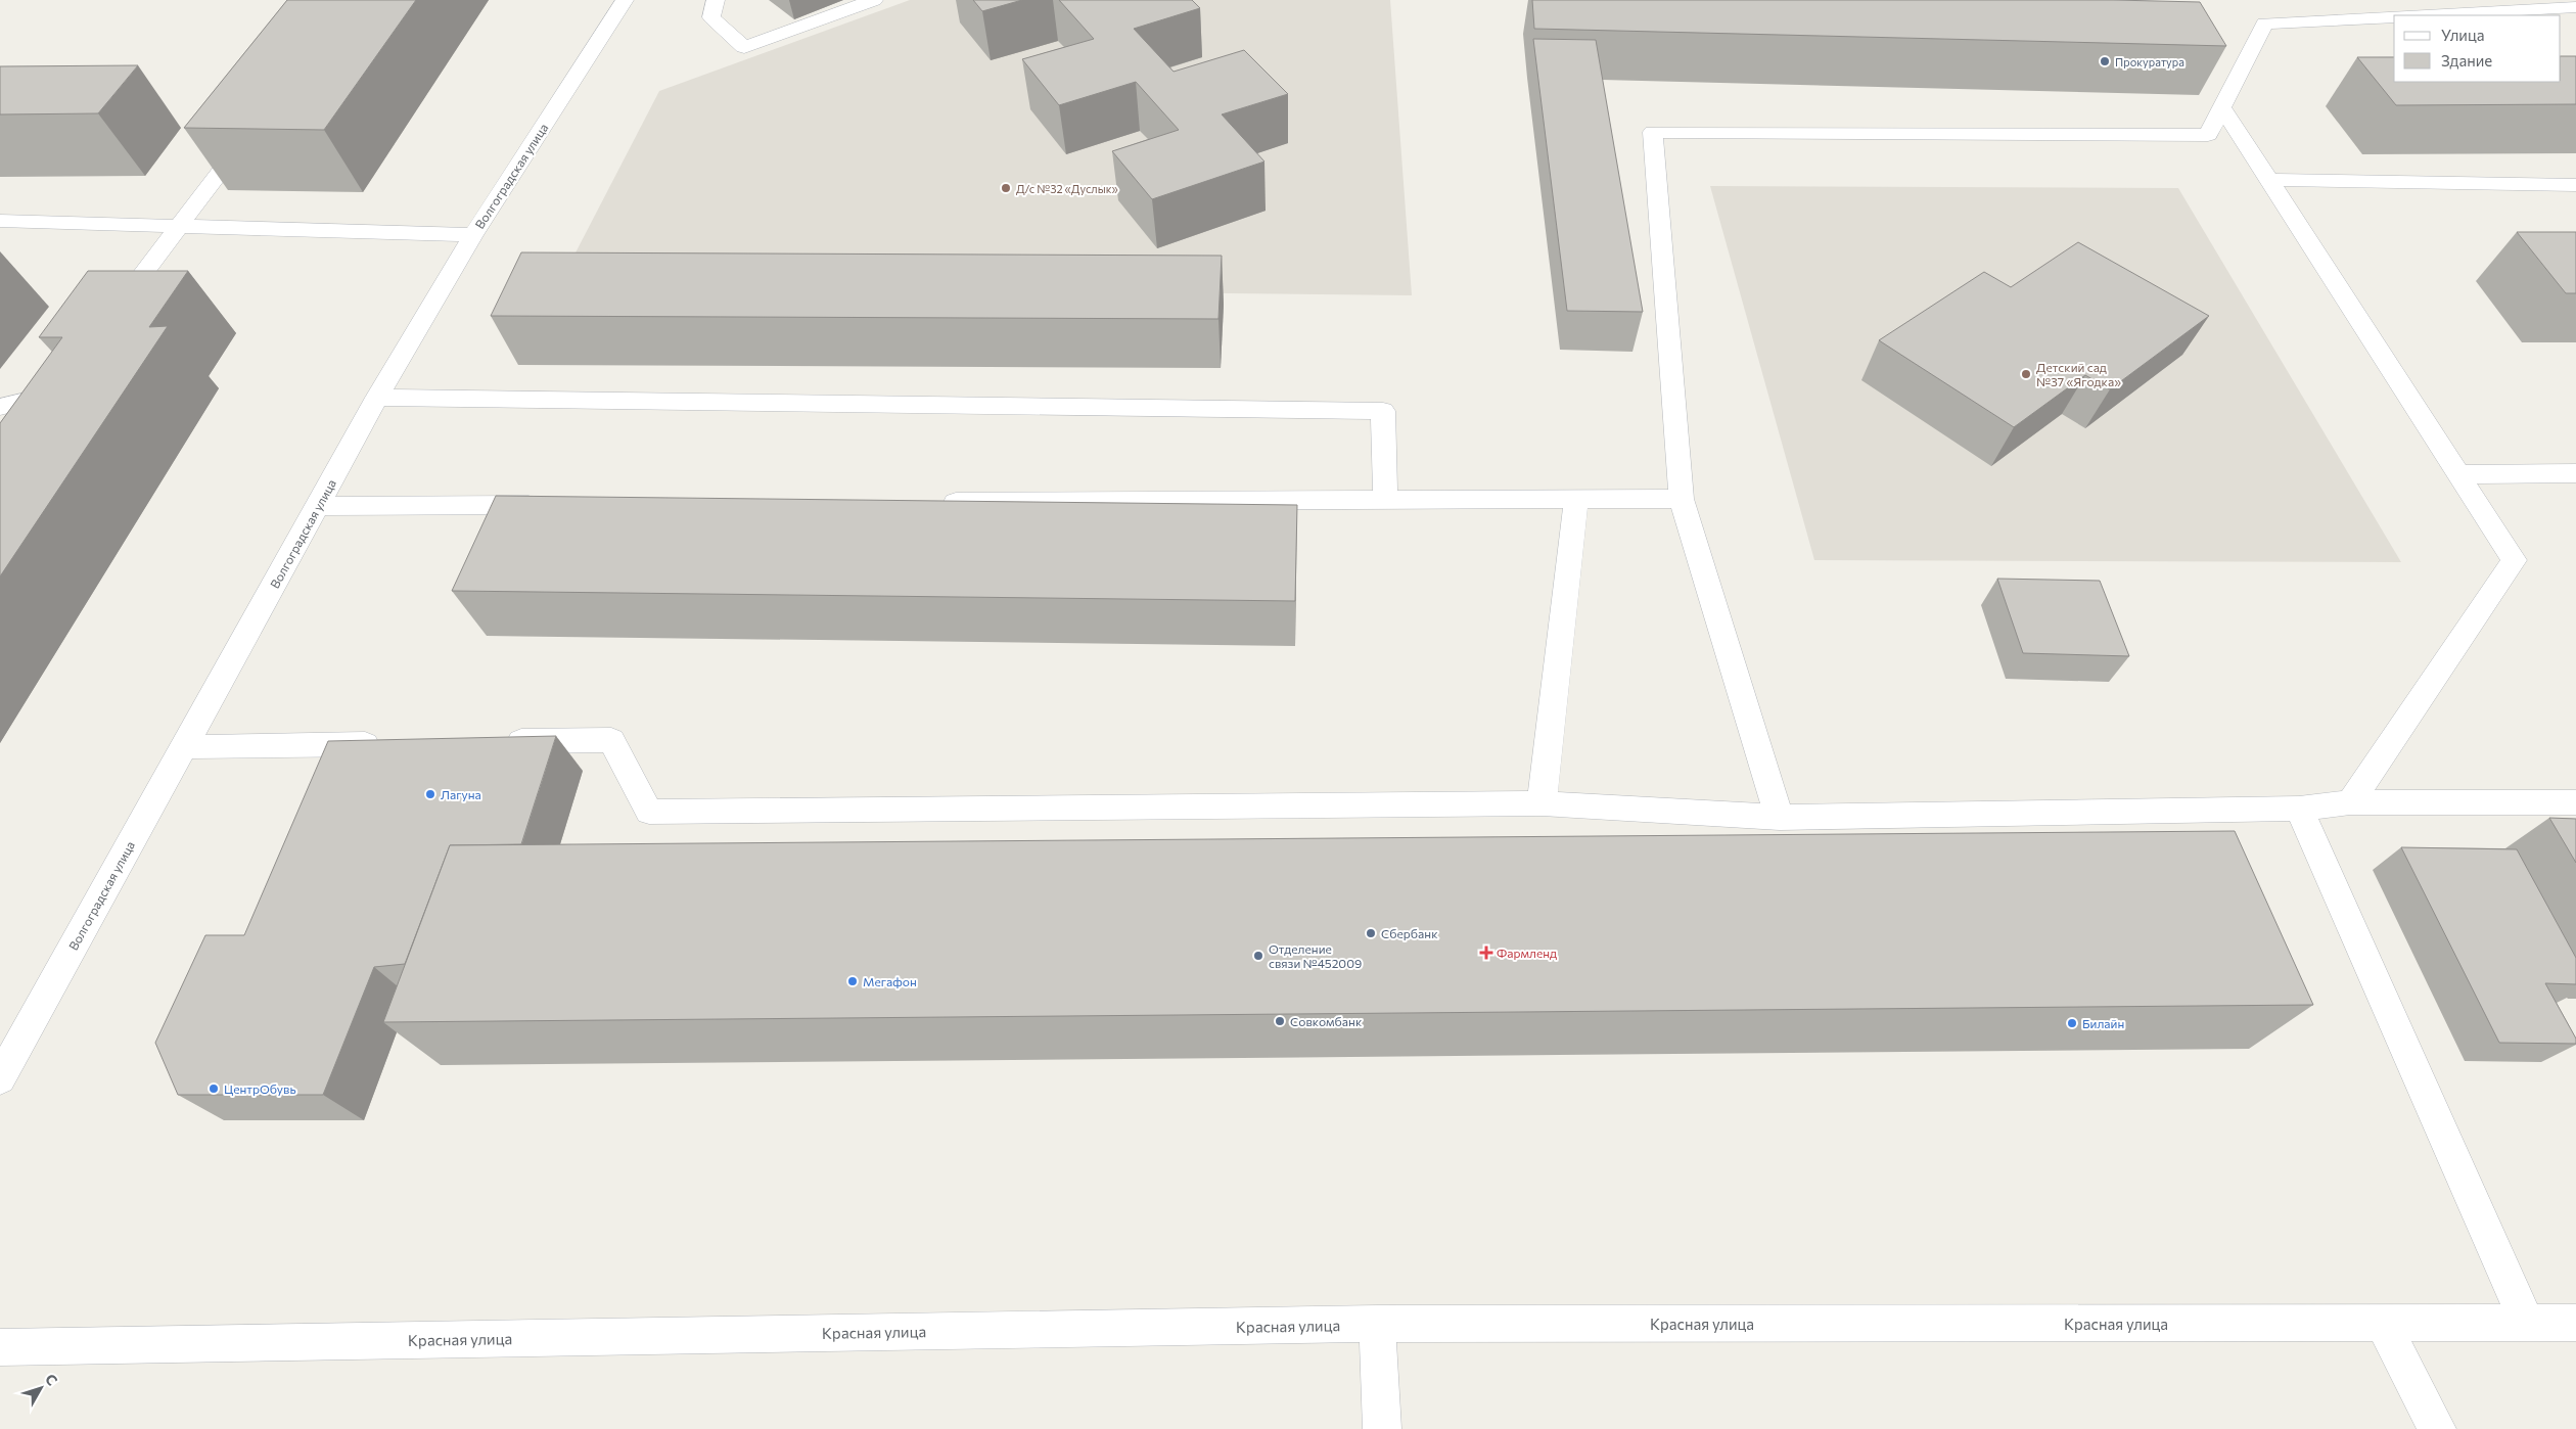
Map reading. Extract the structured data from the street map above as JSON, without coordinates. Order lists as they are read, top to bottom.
{
  "streets": {
    "street": ["Волгоградская улица", "Красная улица"]
  },
  "places": {
    "other": [
      "Прокуратура",
      "Д/с №32 «Дуслык»",
      "Детский сад №37 «Ягодка»",
      "Лагуна",
      "Сбербанк",
      "Отделение связи №452009",
      "Мегафон",
      "Совкомбанк",
      "Билайн",
      "ЦентрОбувь"
    ],
    "health": ["Фармленд"]
  },
  "legend": ["Улица", "Здание"],
  "north": "top right"
}
